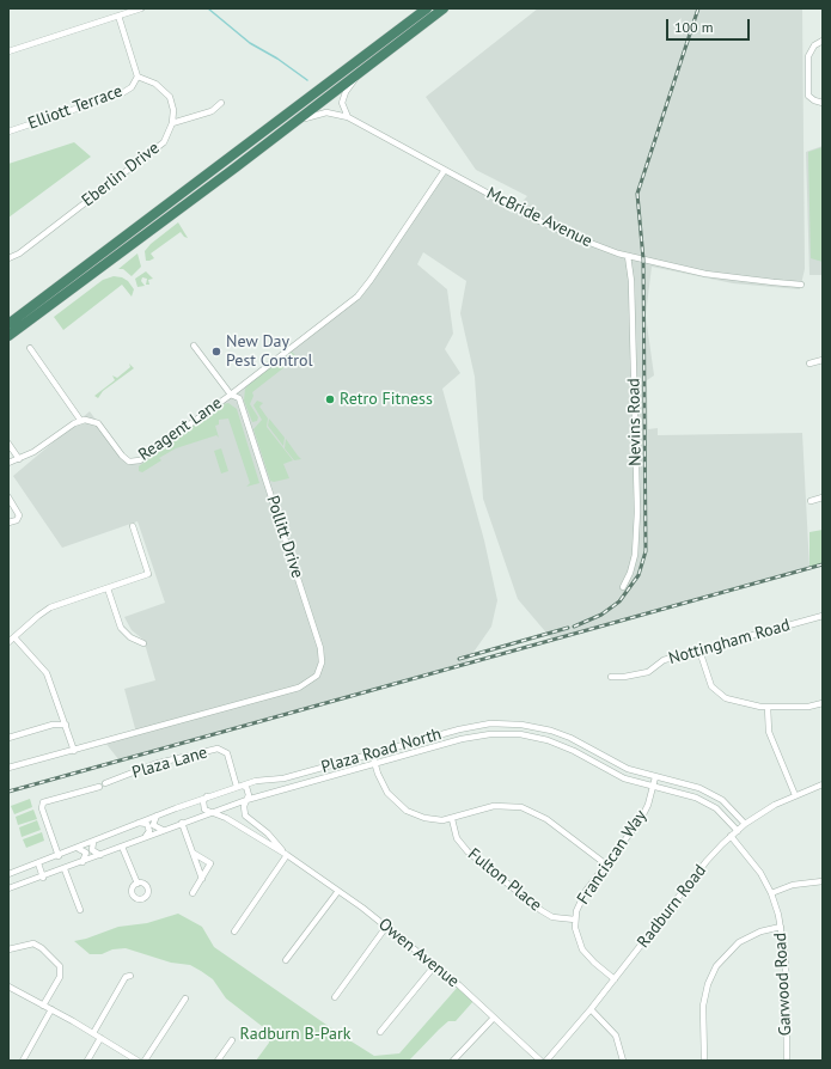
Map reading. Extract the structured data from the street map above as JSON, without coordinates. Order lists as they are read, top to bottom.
{
  "streets": {
    "street": [
      "Elliott Terrace",
      "Eberlin Drive",
      "McBride Avenue",
      "Nevins Road",
      "Reagent Lane",
      "Pollitt Drive",
      "Nottingham Road",
      "Plaza Road North",
      "Plaza Lane",
      "Franciscan Way",
      "Fulton Place",
      "Radburn Road",
      "Owen Avenue",
      "Garwood Road"
    ]
  },
  "crossings": [
    ["McBride Avenue", "Nevins Road"],
    ["Reagent Lane", "Pollitt Drive"],
    ["Plaza Road North", "Plaza Lane"],
    ["Plaza Road North", "Franciscan Way"],
    ["Plaza Road North", "Radburn Road"],
    ["Plaza Road North", "Owen Avenue"],
    ["Plaza Lane", "Owen Avenue"],
    ["Franciscan Way", "Fulton Place"],
    ["Franciscan Way", "Radburn Road"],
    ["Radburn Road", "Garwood Road"]
  ],
  "parks": ["Radburn B-Park"],
  "places": ["New Day Pest Control", "Retro Fitness"],
  "scale_bar": "100 m"
}
